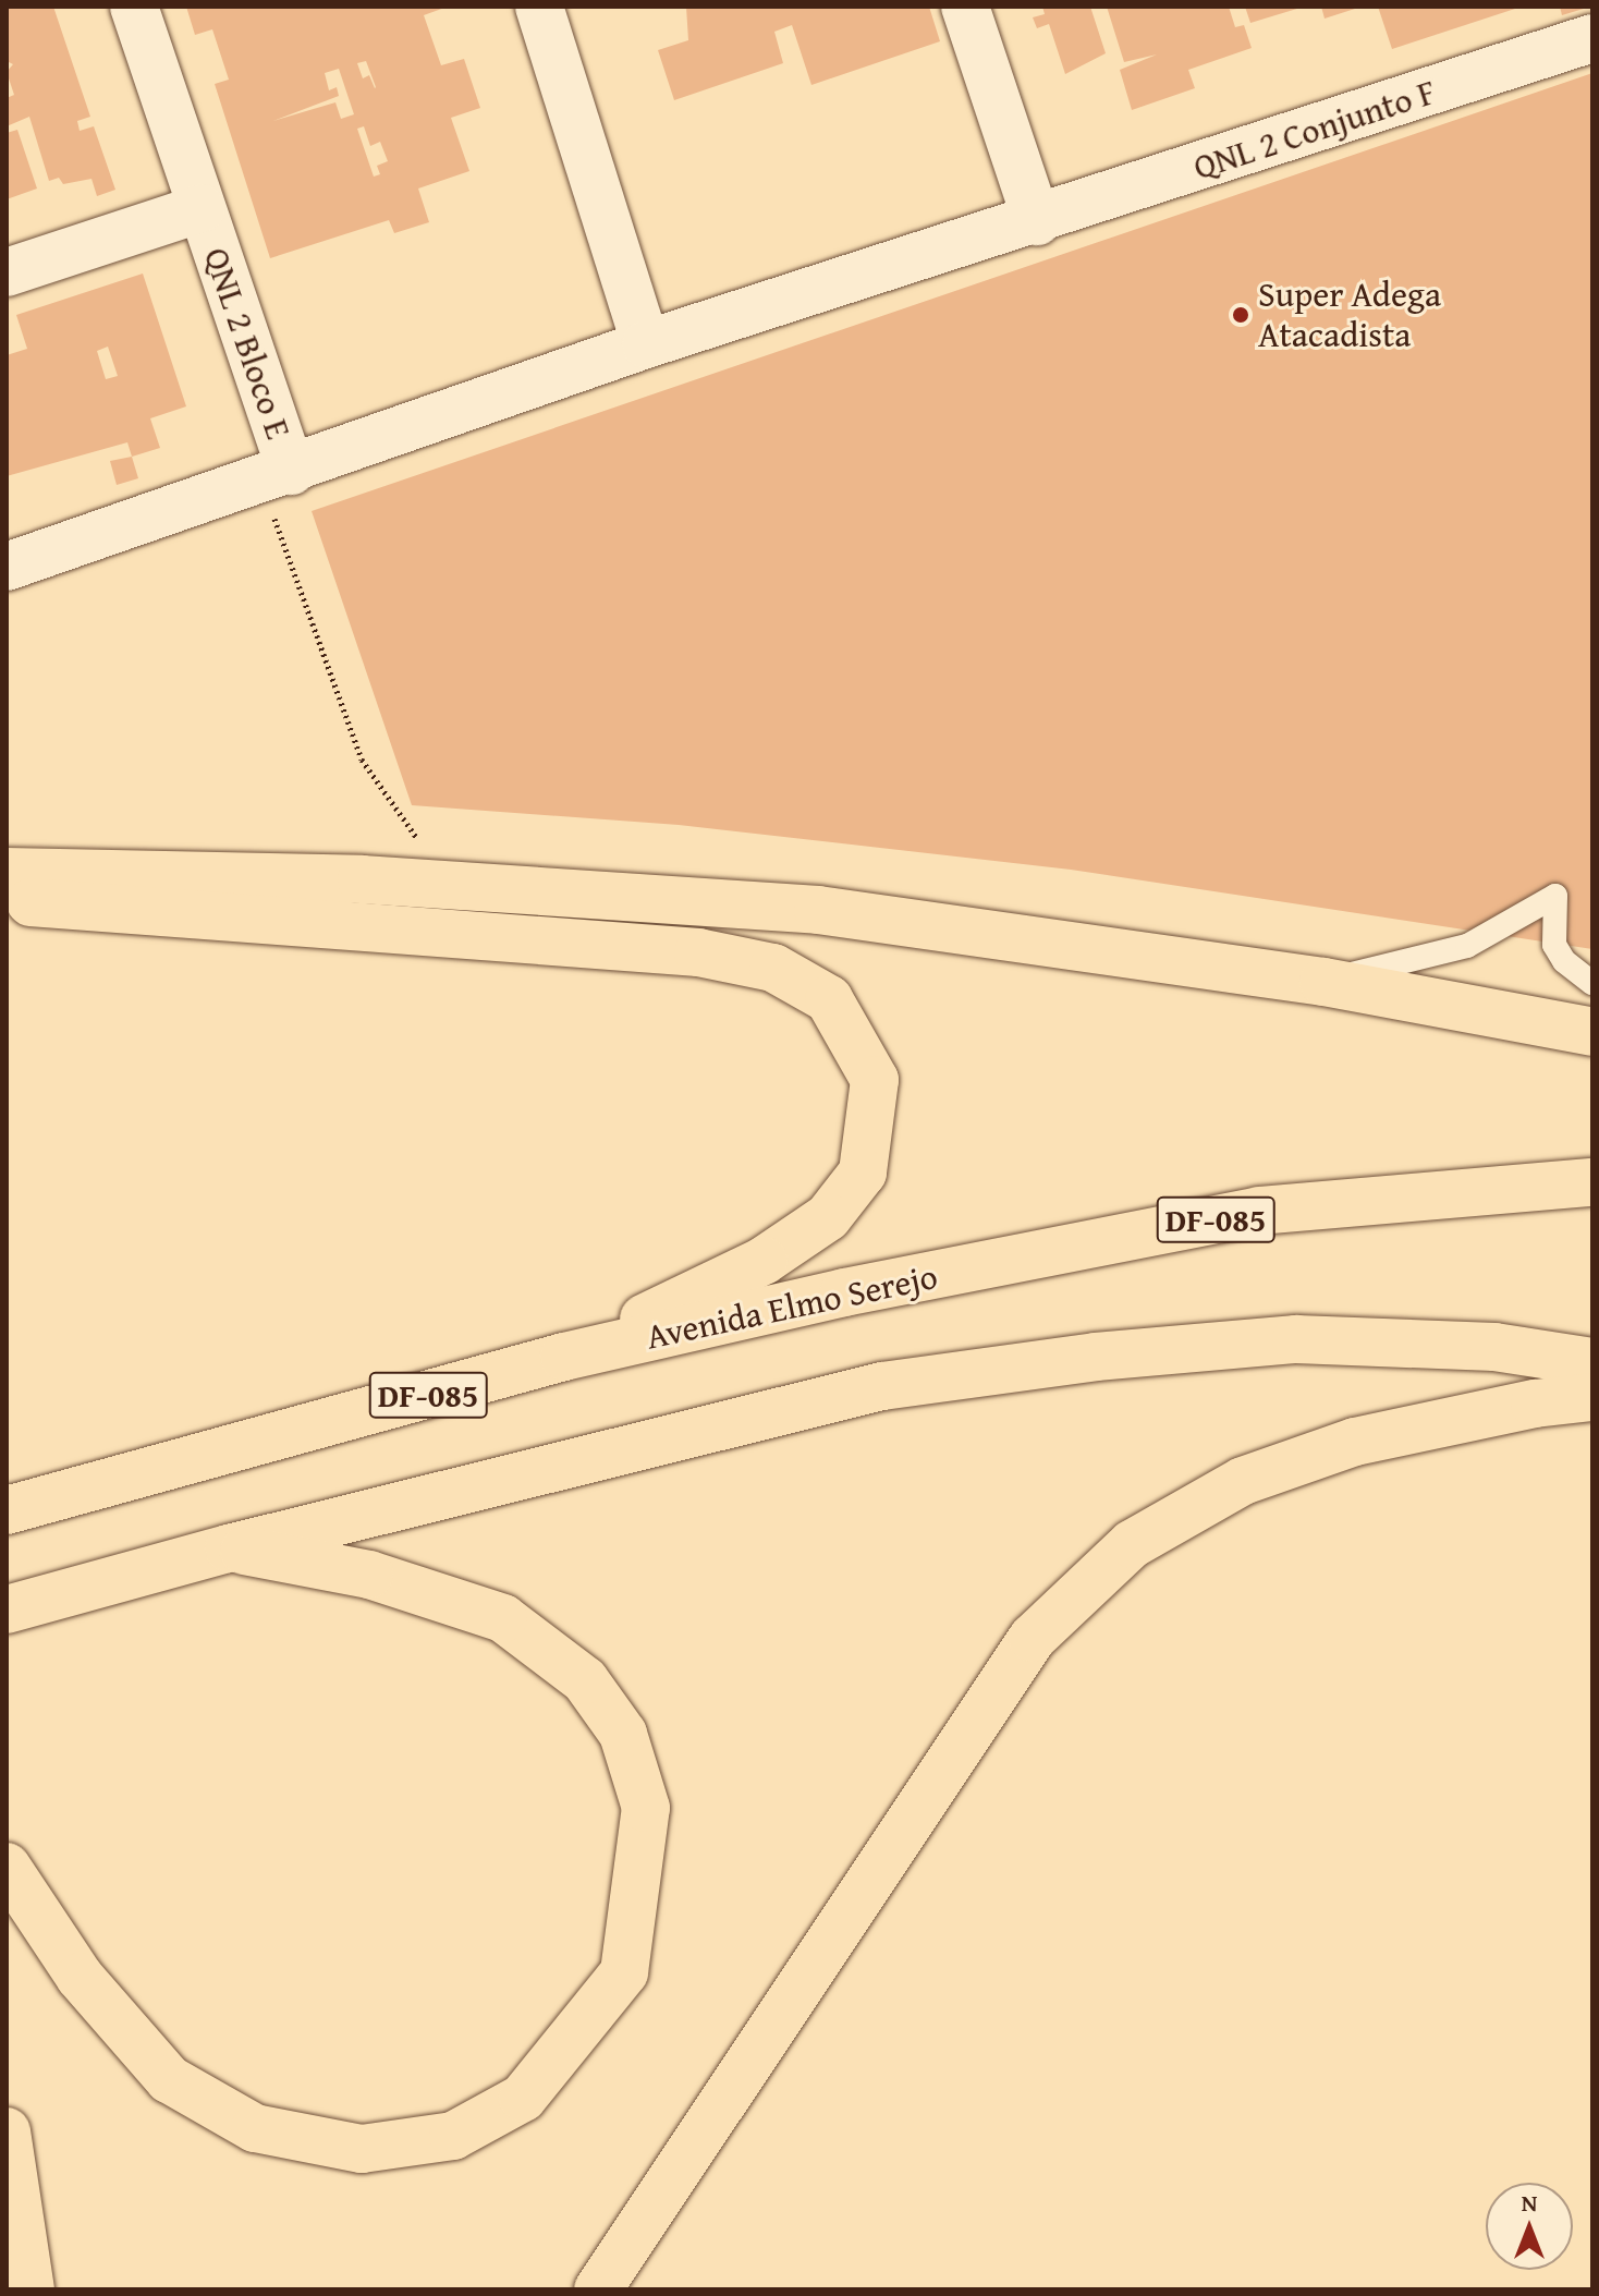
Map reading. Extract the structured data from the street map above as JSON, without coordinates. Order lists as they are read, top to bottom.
{
  "streets": {
    "main road": ["DF-085", "Avenida Elmo Serejo"],
    "street": ["QNL 2 Conjunto F", "QNL 2 Bloco E"]
  },
  "crossings": [
    ["QNL 2 Conjunto F", "QNL 2 Bloco E"]
  ],
  "places": ["Super Adega Atacadista"],
  "north": "top"
}
